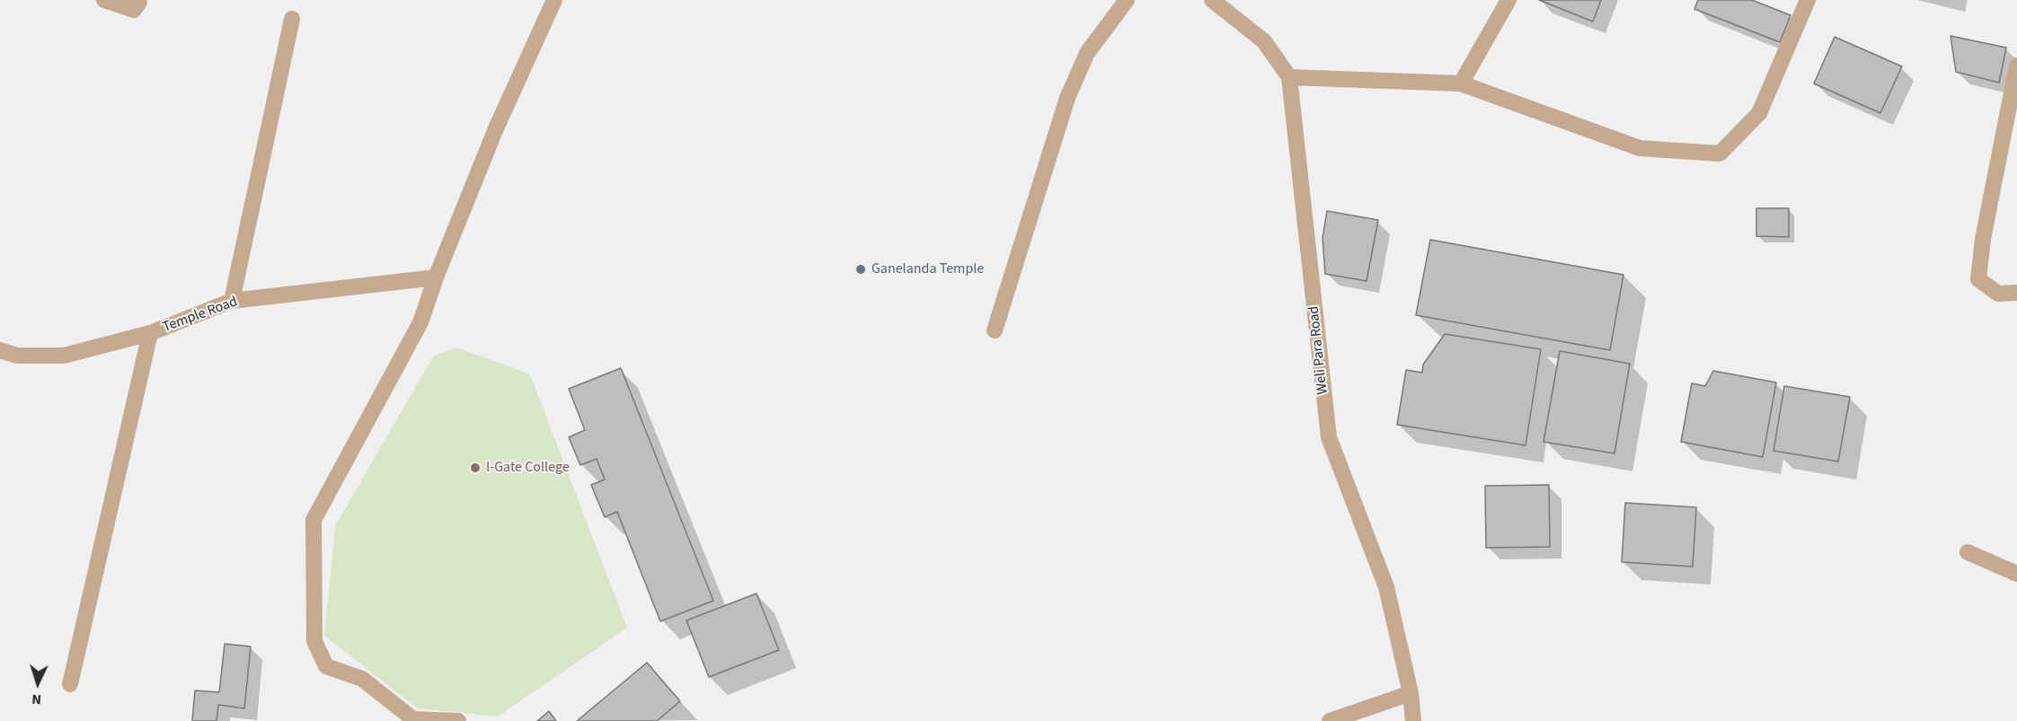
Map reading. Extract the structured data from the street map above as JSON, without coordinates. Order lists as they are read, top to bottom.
{
  "streets": {
    "street": ["Temple Road", "Weli Para Road"]
  },
  "places": ["Ganelanda Temple", "I-Gate College"],
  "north": "bottom"
}
